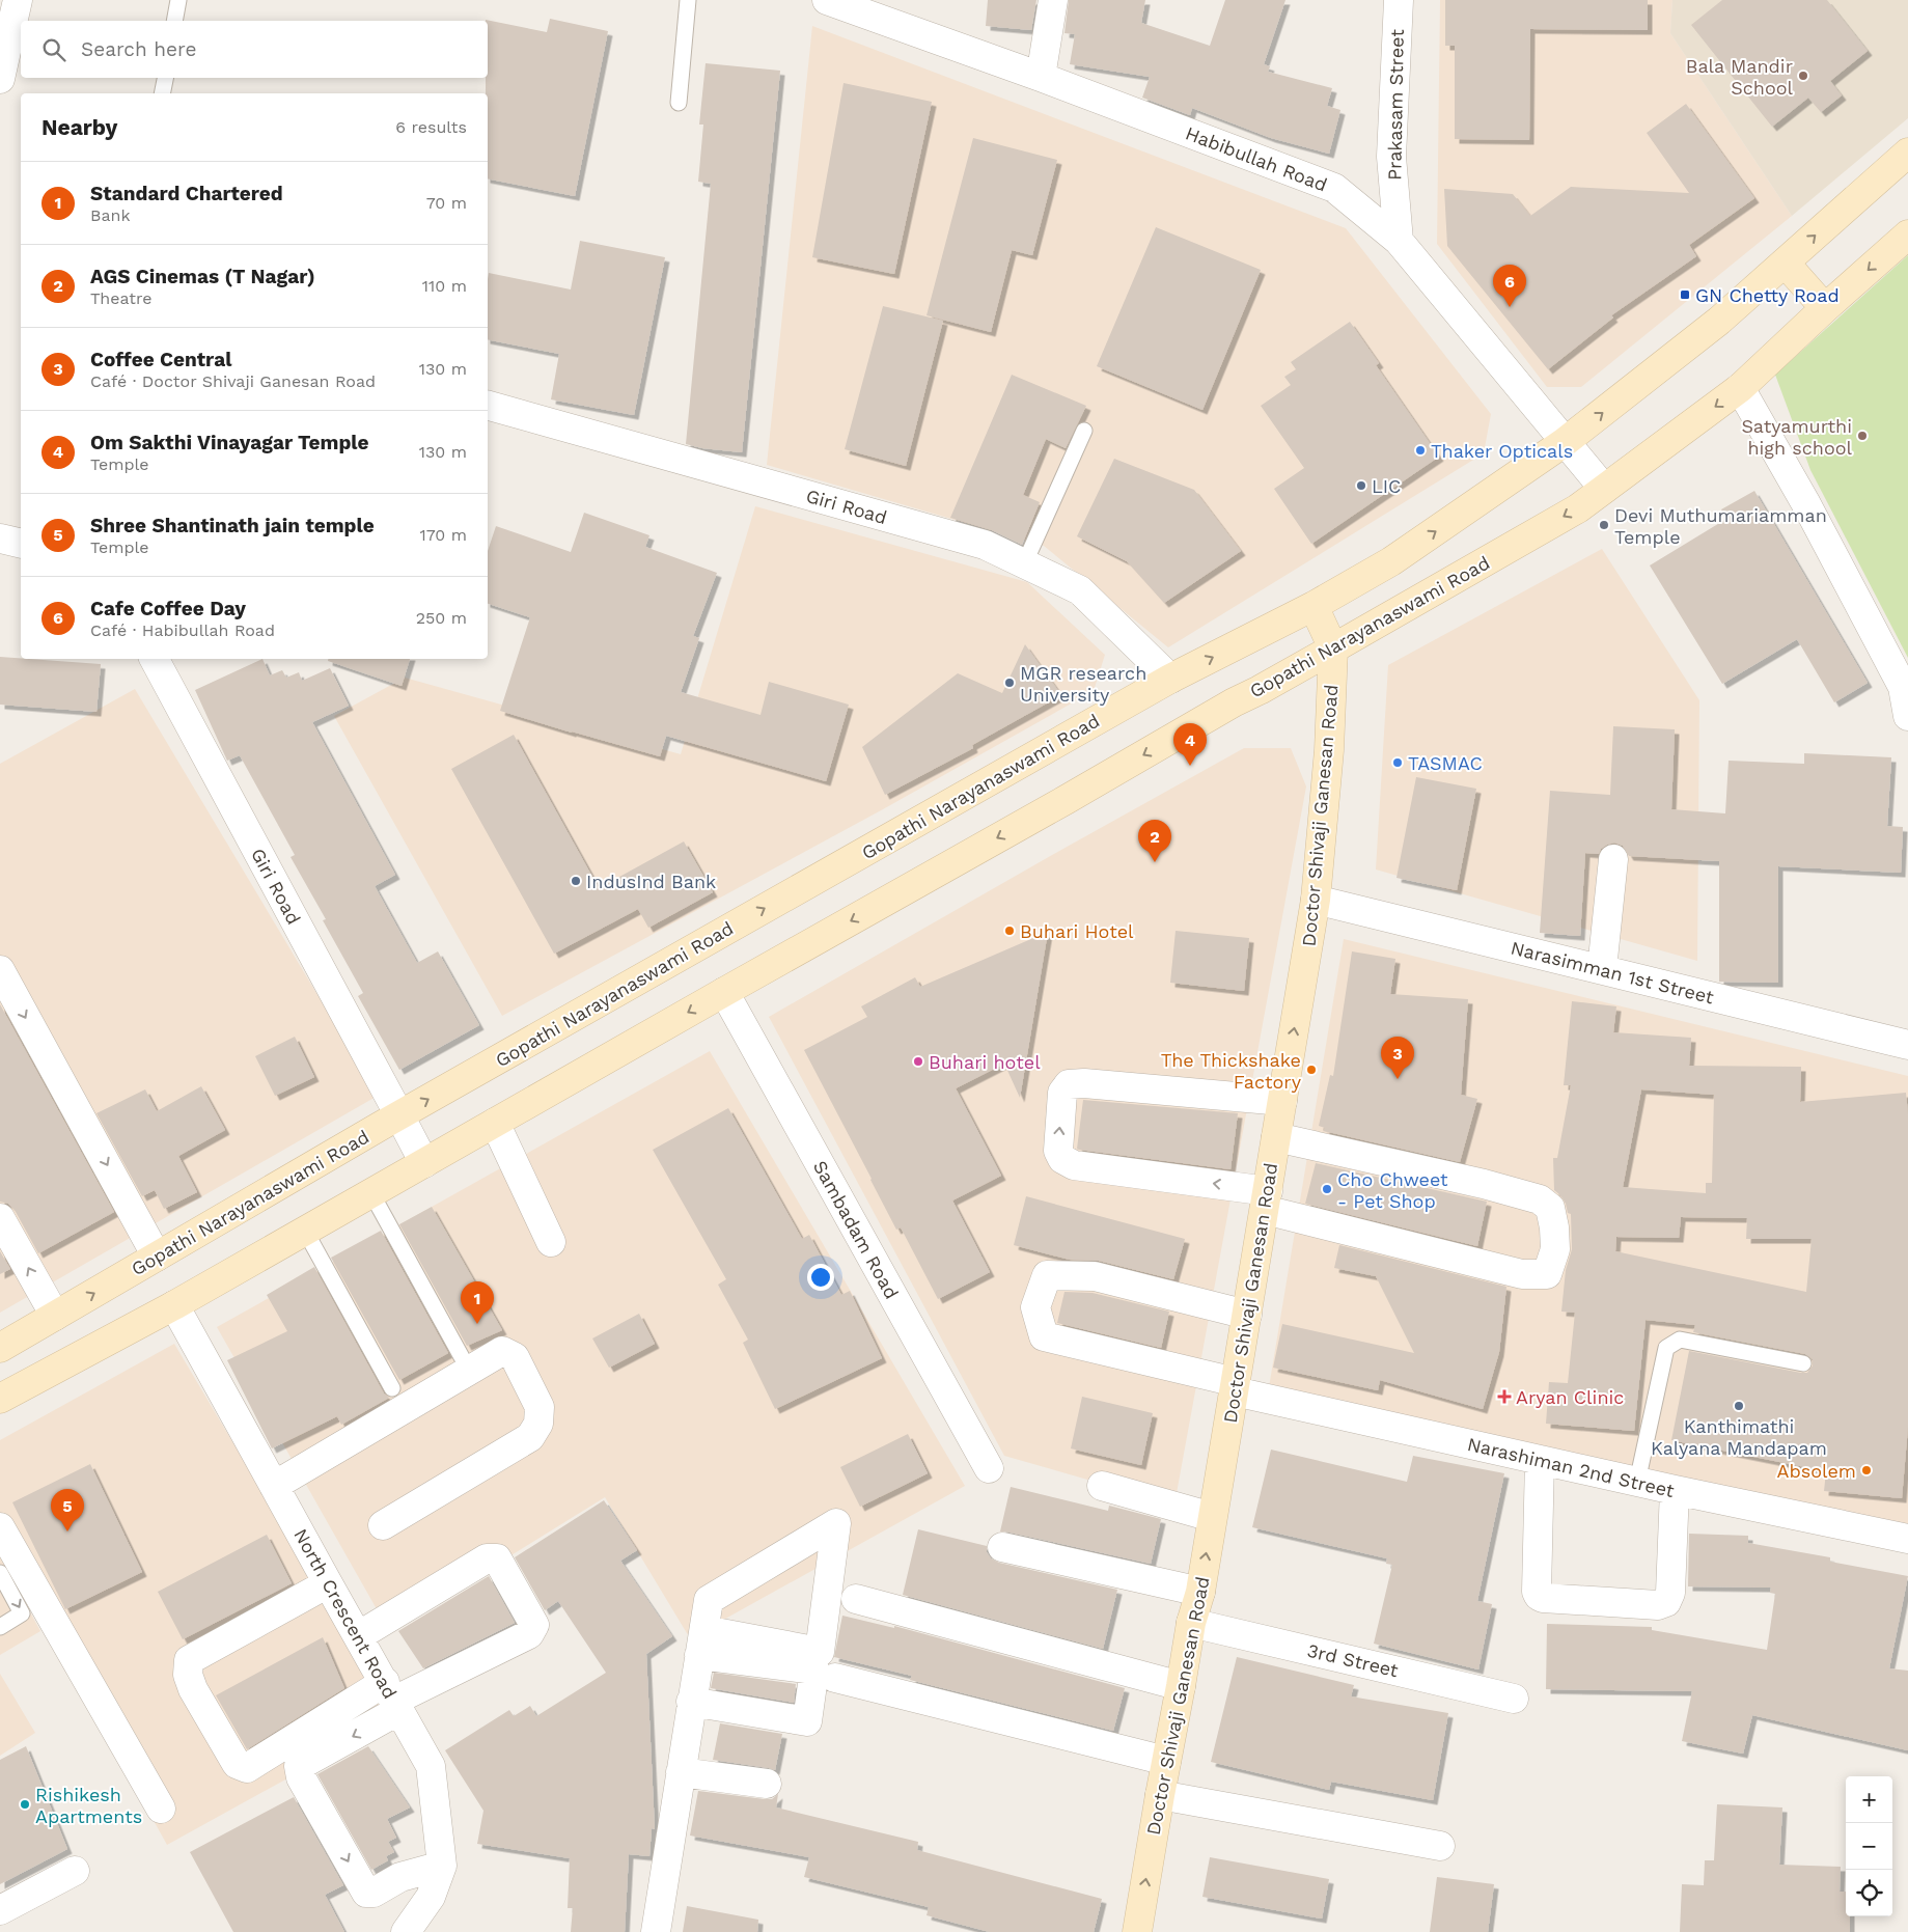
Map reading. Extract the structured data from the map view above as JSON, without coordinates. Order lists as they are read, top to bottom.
{
  "streets": {
    "main road": ["Gopathi Narayanaswami Road", "Doctor Shivaji Ganesan Road"],
    "street": [
      "Prakasam Street",
      "Habibullah Road",
      "Giri Road",
      "Narasimman 1st Street",
      "Sambadam Road",
      "Narashiman 2nd Street",
      "North Crescent Road",
      "3rd Street"
    ]
  },
  "crossings": [
    ["Prakasam Street", "Habibullah Road"],
    ["Habibullah Road", "Gopathi Narayanaswami Road"],
    ["Giri Road", "Gopathi Narayanaswami Road"],
    ["Gopathi Narayanaswami Road", "Doctor Shivaji Ganesan Road"],
    ["Gopathi Narayanaswami Road", "Sambadam Road"],
    ["Gopathi Narayanaswami Road", "North Crescent Road"],
    ["Doctor Shivaji Ganesan Road", "Narasimman 1st Street"],
    ["Doctor Shivaji Ganesan Road", "Narashiman 2nd Street"],
    ["Doctor Shivaji Ganesan Road", "3rd Street"]
  ],
  "places": {
    "other": [
      "Bala Mandir School",
      "Satyamurthi high school",
      "Thaker Opticals",
      "LIC",
      "Devi Muthumariamman Temple",
      "MGR research University",
      "TASMAC",
      "IndusInd Bank",
      "Buhari Hotel",
      "Buhari hotel",
      "The Thickshake Factory",
      "Cho Chweet - Pet Shop",
      "Kanthimathi Kalyana Mandapam",
      "Absolem",
      "Rishikesh Apartments"
    ],
    "transit": ["GN Chetty Road"],
    "health": ["Aryan Clinic"]
  },
  "page": {
    "search": "Search here",
    "heading": ["Nearby", "6 results"],
    "list": [
      {
        "mark": "1",
        "name": "Standard Chartered",
        "note": "Bank",
        "value": "70 m"
      },
      {
        "mark": "2",
        "name": "AGS Cinemas (T Nagar)",
        "note": "Theatre",
        "value": "110 m"
      },
      {
        "mark": "3",
        "name": "Coffee Central",
        "note": "Café · Doctor Shivaji Ganesan Road",
        "value": "130 m"
      },
      {
        "mark": "4",
        "name": "Om Sakthi Vinayagar Temple",
        "note": "Temple",
        "value": "130 m"
      },
      {
        "mark": "5",
        "name": "Shree Shantinath jain temple",
        "note": "Temple",
        "value": "170 m"
      },
      {
        "mark": "6",
        "name": "Cafe Coffee Day",
        "note": "Café · Habibullah Road",
        "value": "250 m"
      }
    ],
    "pins": [
      "6",
      "4",
      "2",
      "3",
      "1",
      "5"
    ],
    "map_buttons": ["+", "−"]
  }
}
